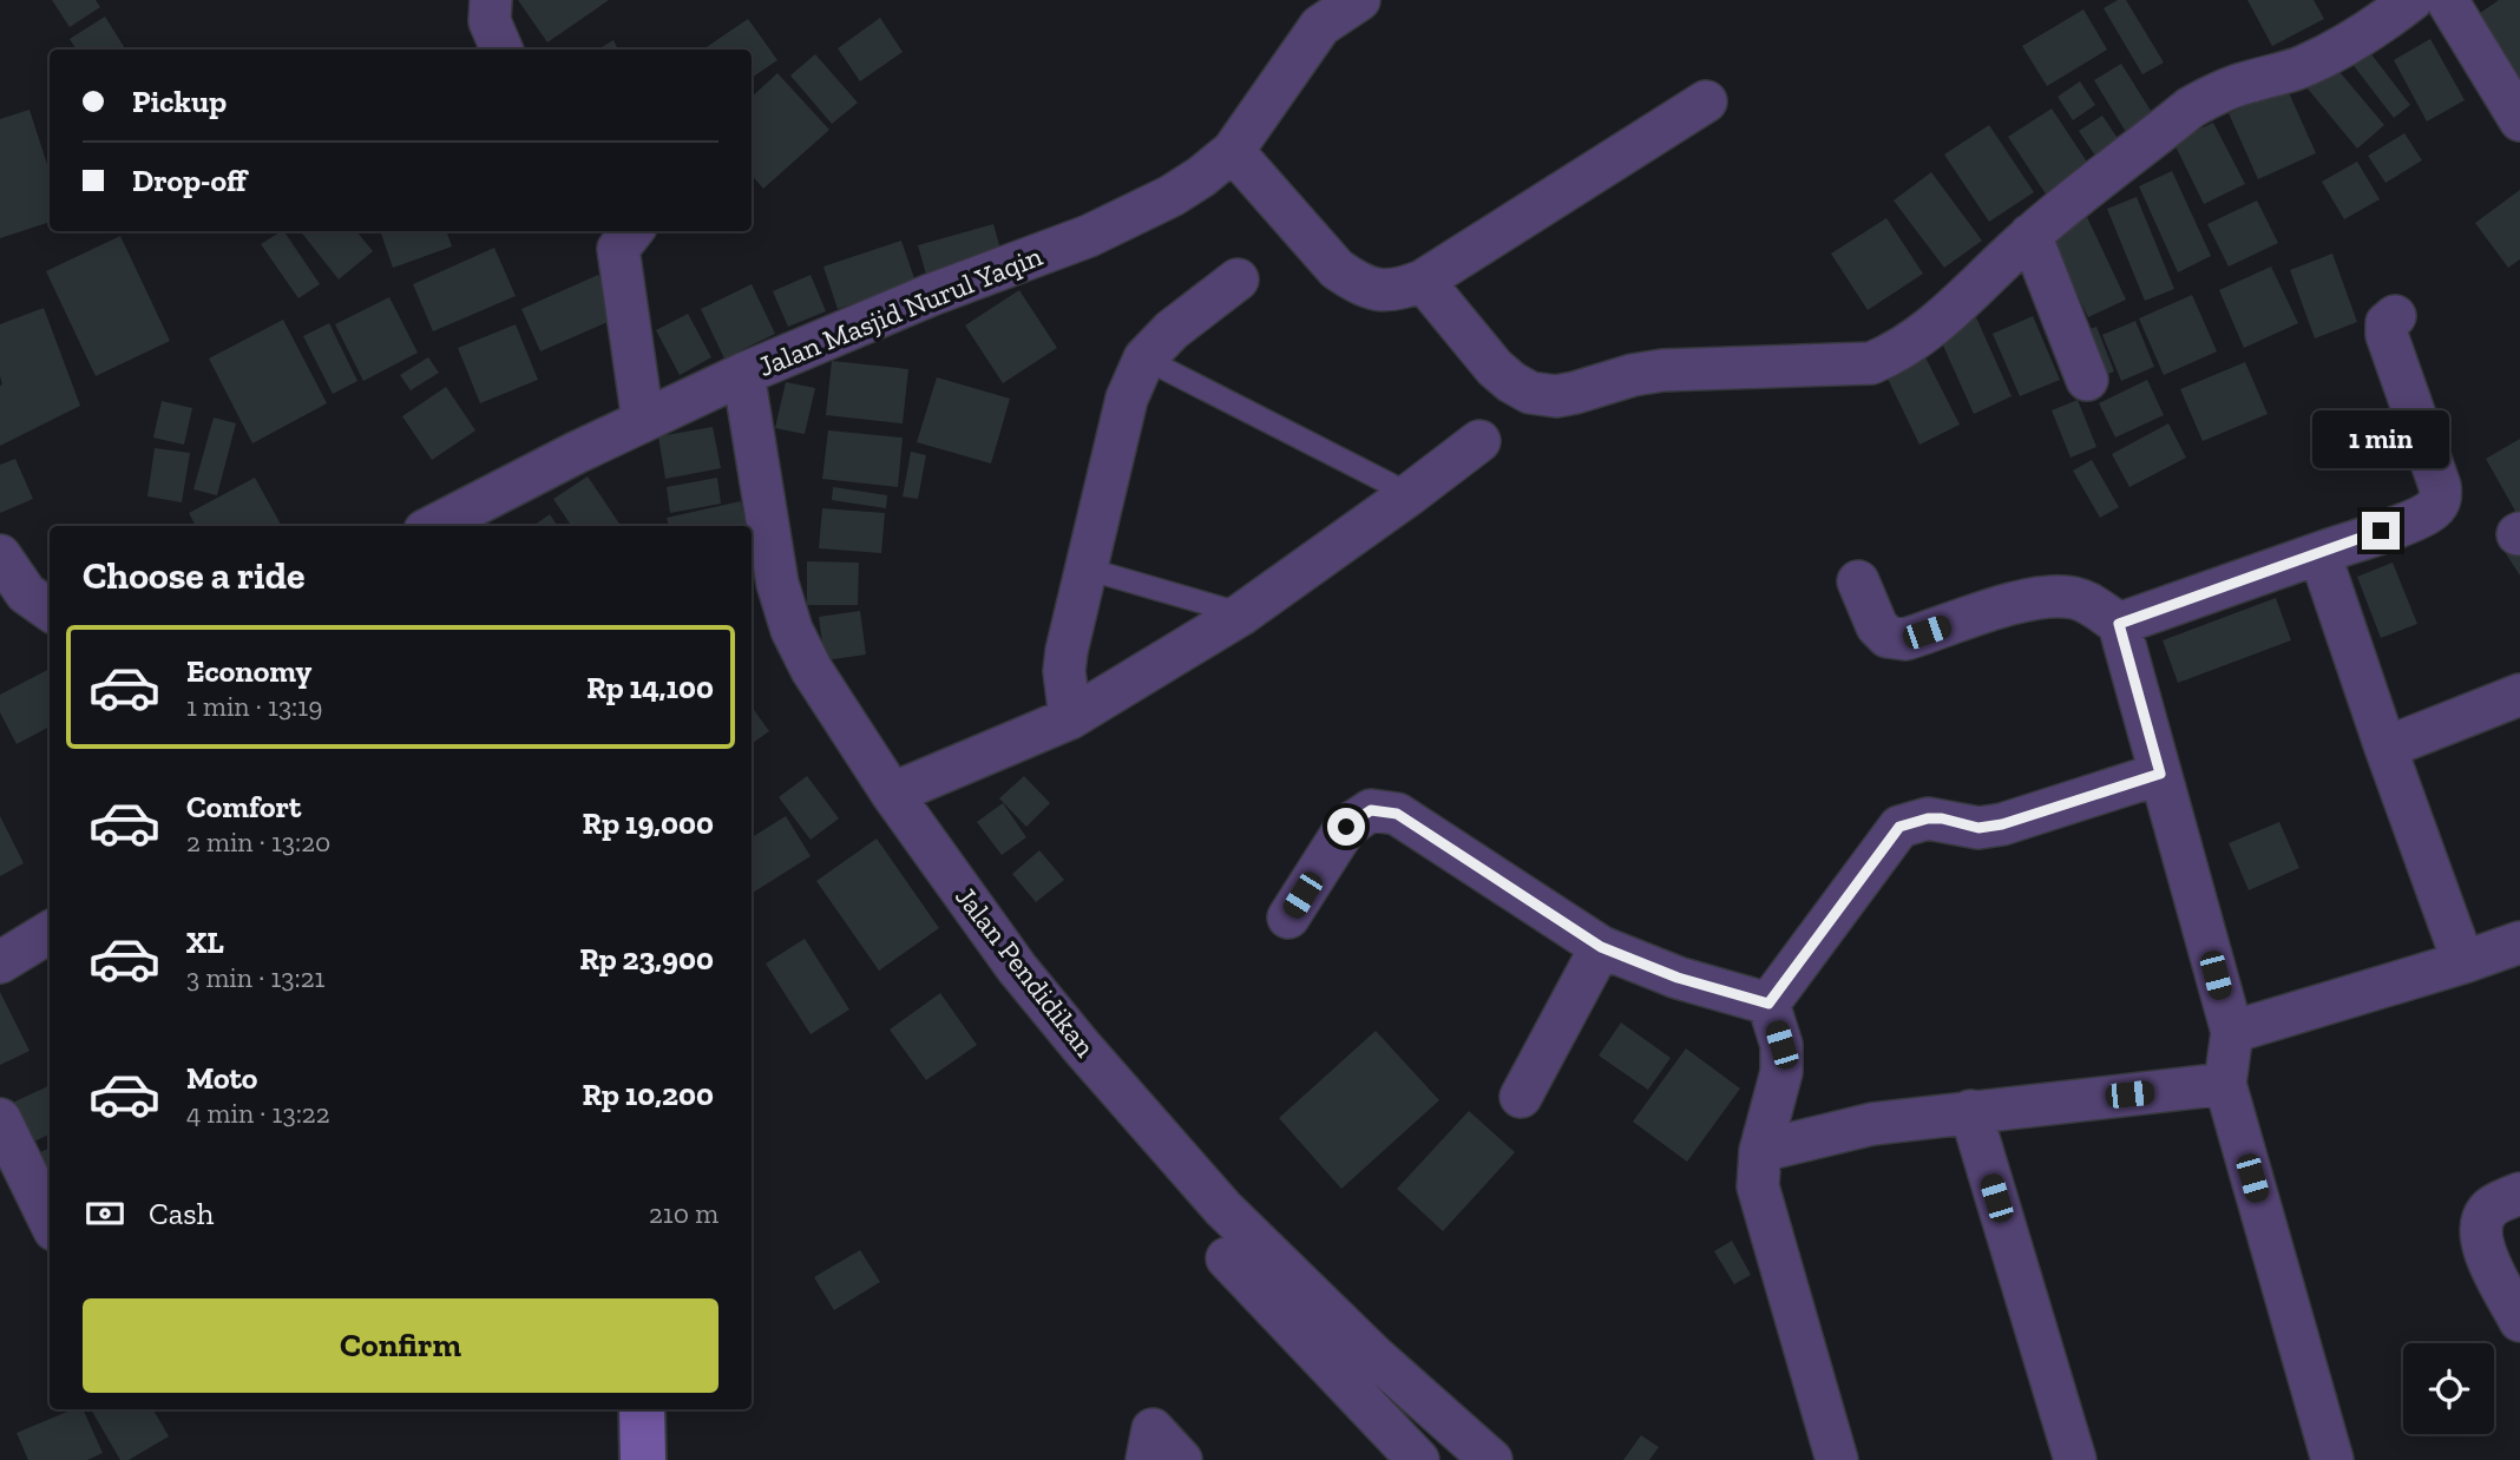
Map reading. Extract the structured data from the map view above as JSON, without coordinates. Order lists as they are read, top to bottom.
{
  "streets": {
    "street": ["Jalan Masjid Nurul Yaqin", "Jalan Pendidikan"]
  },
  "crossings": [
    ["Jalan Masjid Nurul Yaqin", "Jalan Pendidikan"]
  ],
  "page": {
    "banner": ["Pickup", "Drop-off"],
    "bubble": "1 min",
    "heading": "Choose a ride",
    "list": [
      {
        "name": "Economy",
        "note": "1 min · 13:19",
        "value": "Rp 14,100"
      },
      {
        "name": "Comfort",
        "note": "2 min · 13:20",
        "value": "Rp 19,000"
      },
      {
        "name": "XL",
        "note": "3 min · 13:21",
        "value": "Rp 23,900"
      },
      {
        "name": "Moto",
        "note": "4 min · 13:22",
        "value": "Rp 10,200"
      }
    ],
    "pay": ["Cash", "210 m"],
    "buttons": "Confirm"
  }
}
